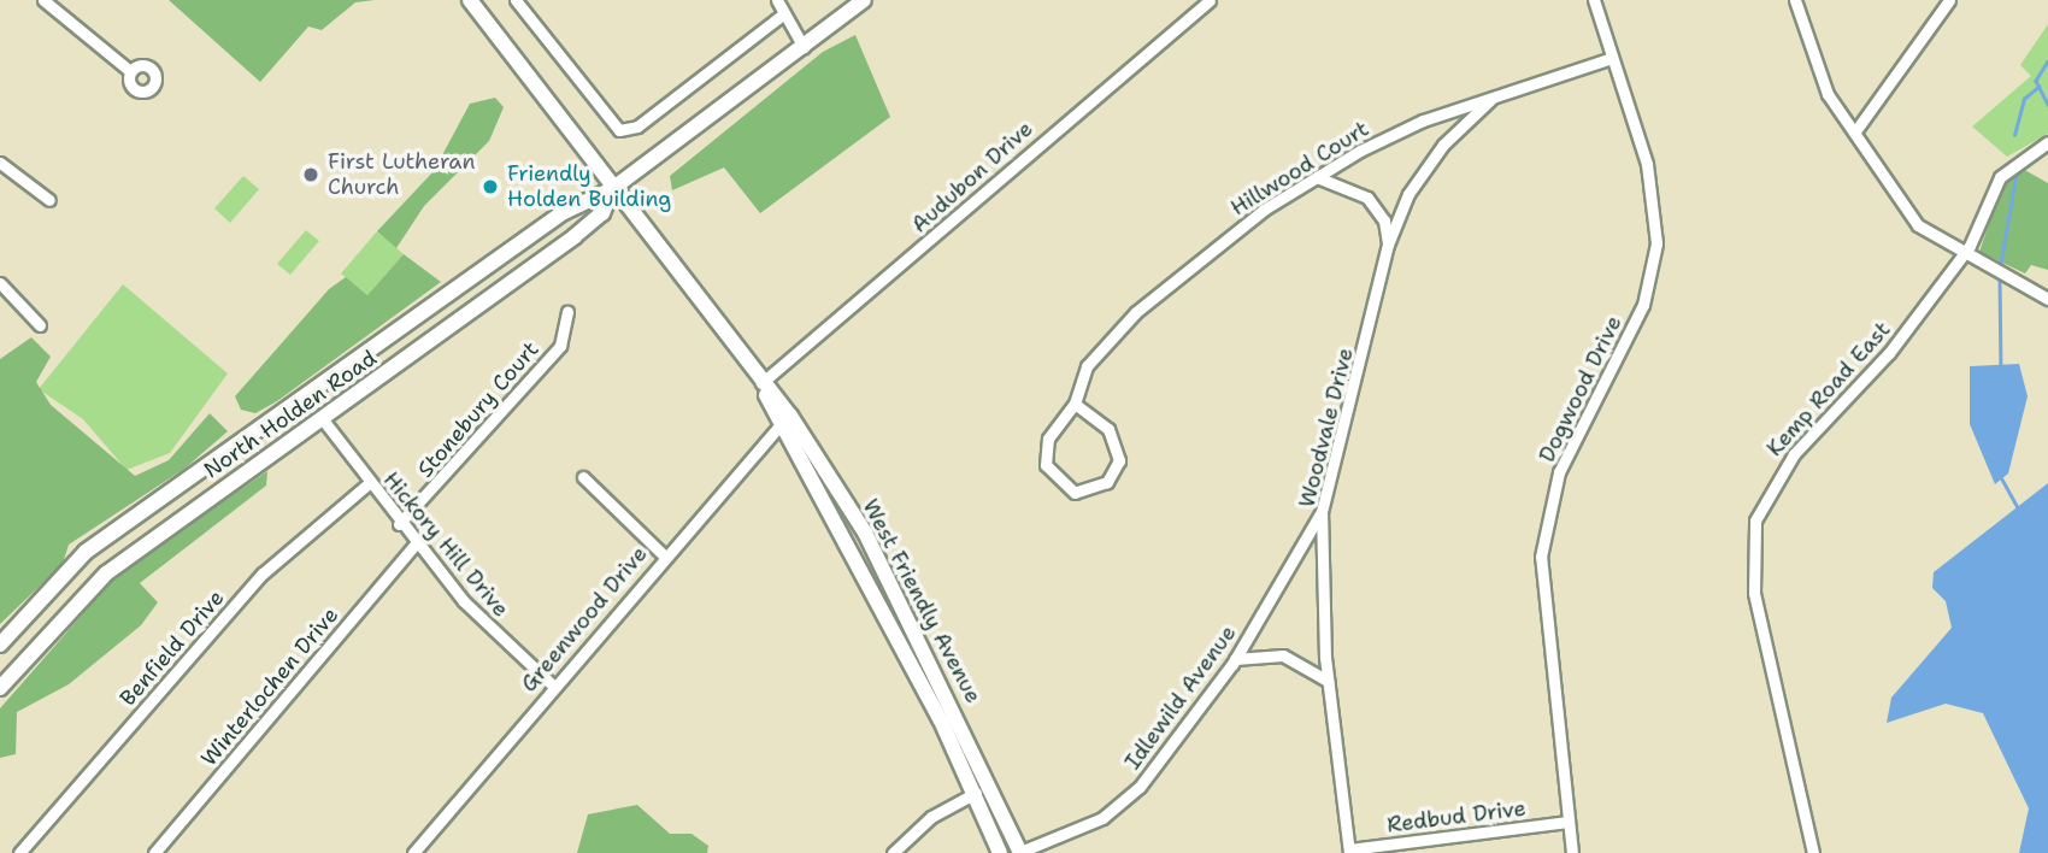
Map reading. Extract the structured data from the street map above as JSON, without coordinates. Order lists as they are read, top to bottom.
{
  "streets": {
    "main road": ["North Holden Road", "West Friendly Avenue"],
    "street": [
      "Hillwood Court",
      "Audubon Drive",
      "Dogwood Drive",
      "Kemp Road East",
      "Stonebury Court",
      "Woodvale Drive",
      "Hickory Hill Drive",
      "Greenwood Drive",
      "Benfield Drive",
      "Winterlochen Drive",
      "Idlewild Avenue",
      "Redbud Drive"
    ]
  },
  "crossings": [
    ["Hillwood Court", "Dogwood Drive"],
    ["Hillwood Court", "Woodvale Drive"],
    ["Audubon Drive", "West Friendly Avenue"],
    ["Dogwood Drive", "Redbud Drive"],
    ["Stonebury Court", "Hickory Hill Drive"],
    ["North Holden Road", "Hickory Hill Drive"],
    ["North Holden Road", "West Friendly Avenue"],
    ["Woodvale Drive", "Idlewild Avenue"],
    ["Woodvale Drive", "Redbud Drive"],
    ["Hickory Hill Drive", "Greenwood Drive"],
    ["Hickory Hill Drive", "Benfield Drive"],
    ["Hickory Hill Drive", "Winterlochen Drive"],
    ["West Friendly Avenue", "Greenwood Drive"],
    ["West Friendly Avenue", "Idlewild Avenue"]
  ],
  "places": ["First Lutheran Church", "Friendly Holden Building"]
}
